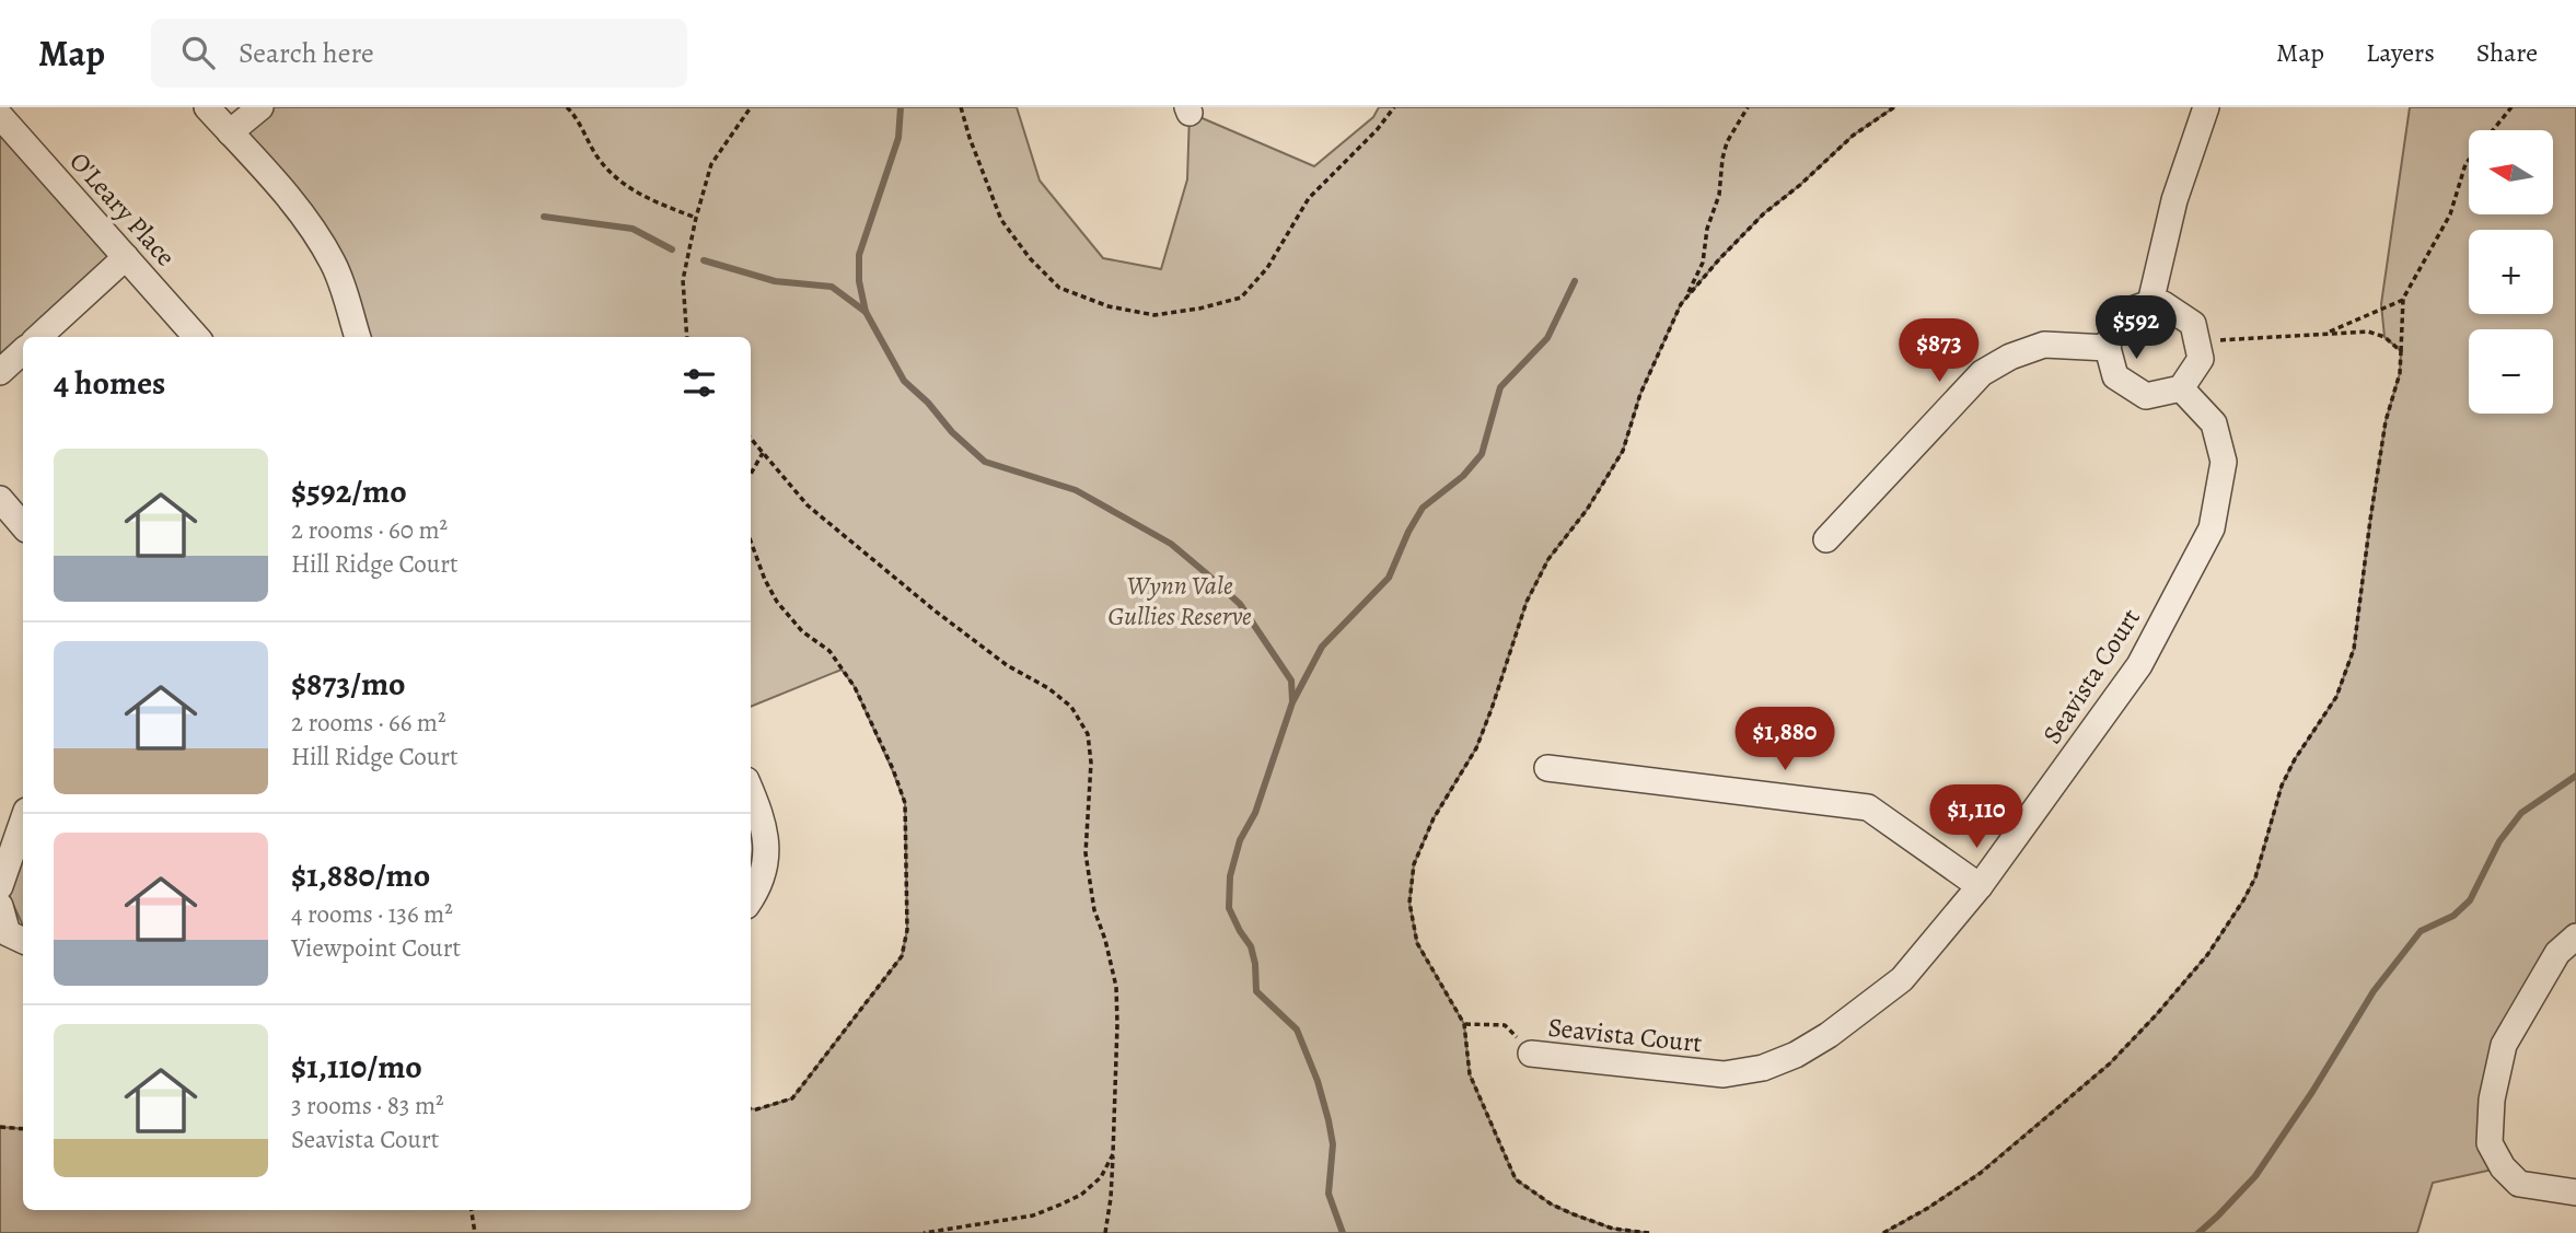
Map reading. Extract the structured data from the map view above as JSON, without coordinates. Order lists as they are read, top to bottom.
{
  "streets": {
    "street": ["O'Leary Place", "Seavista Court"]
  },
  "parks": ["Wynn Vale Gullies Reserve"],
  "north": "left",
  "page": {
    "header": "Map",
    "search": "Search here",
    "nav": ["Map", "Layers", "Share"],
    "map_buttons": ["+", "−"],
    "price": [
      "$592",
      "$873",
      "$1,880",
      "$1,110"
    ],
    "heading": "4 homes",
    "list": [
      {
        "name": "$592/mo",
        "note": "2 rooms · 60 m² · Hill Ridge Court"
      },
      {
        "name": "$873/mo",
        "note": "2 rooms · 66 m² · Hill Ridge Court"
      },
      {
        "name": "$1,880/mo",
        "note": "4 rooms · 136 m² · Viewpoint Court"
      },
      {
        "name": "$1,110/mo",
        "note": "3 rooms · 83 m² · Seavista Court"
      }
    ]
  }
}
